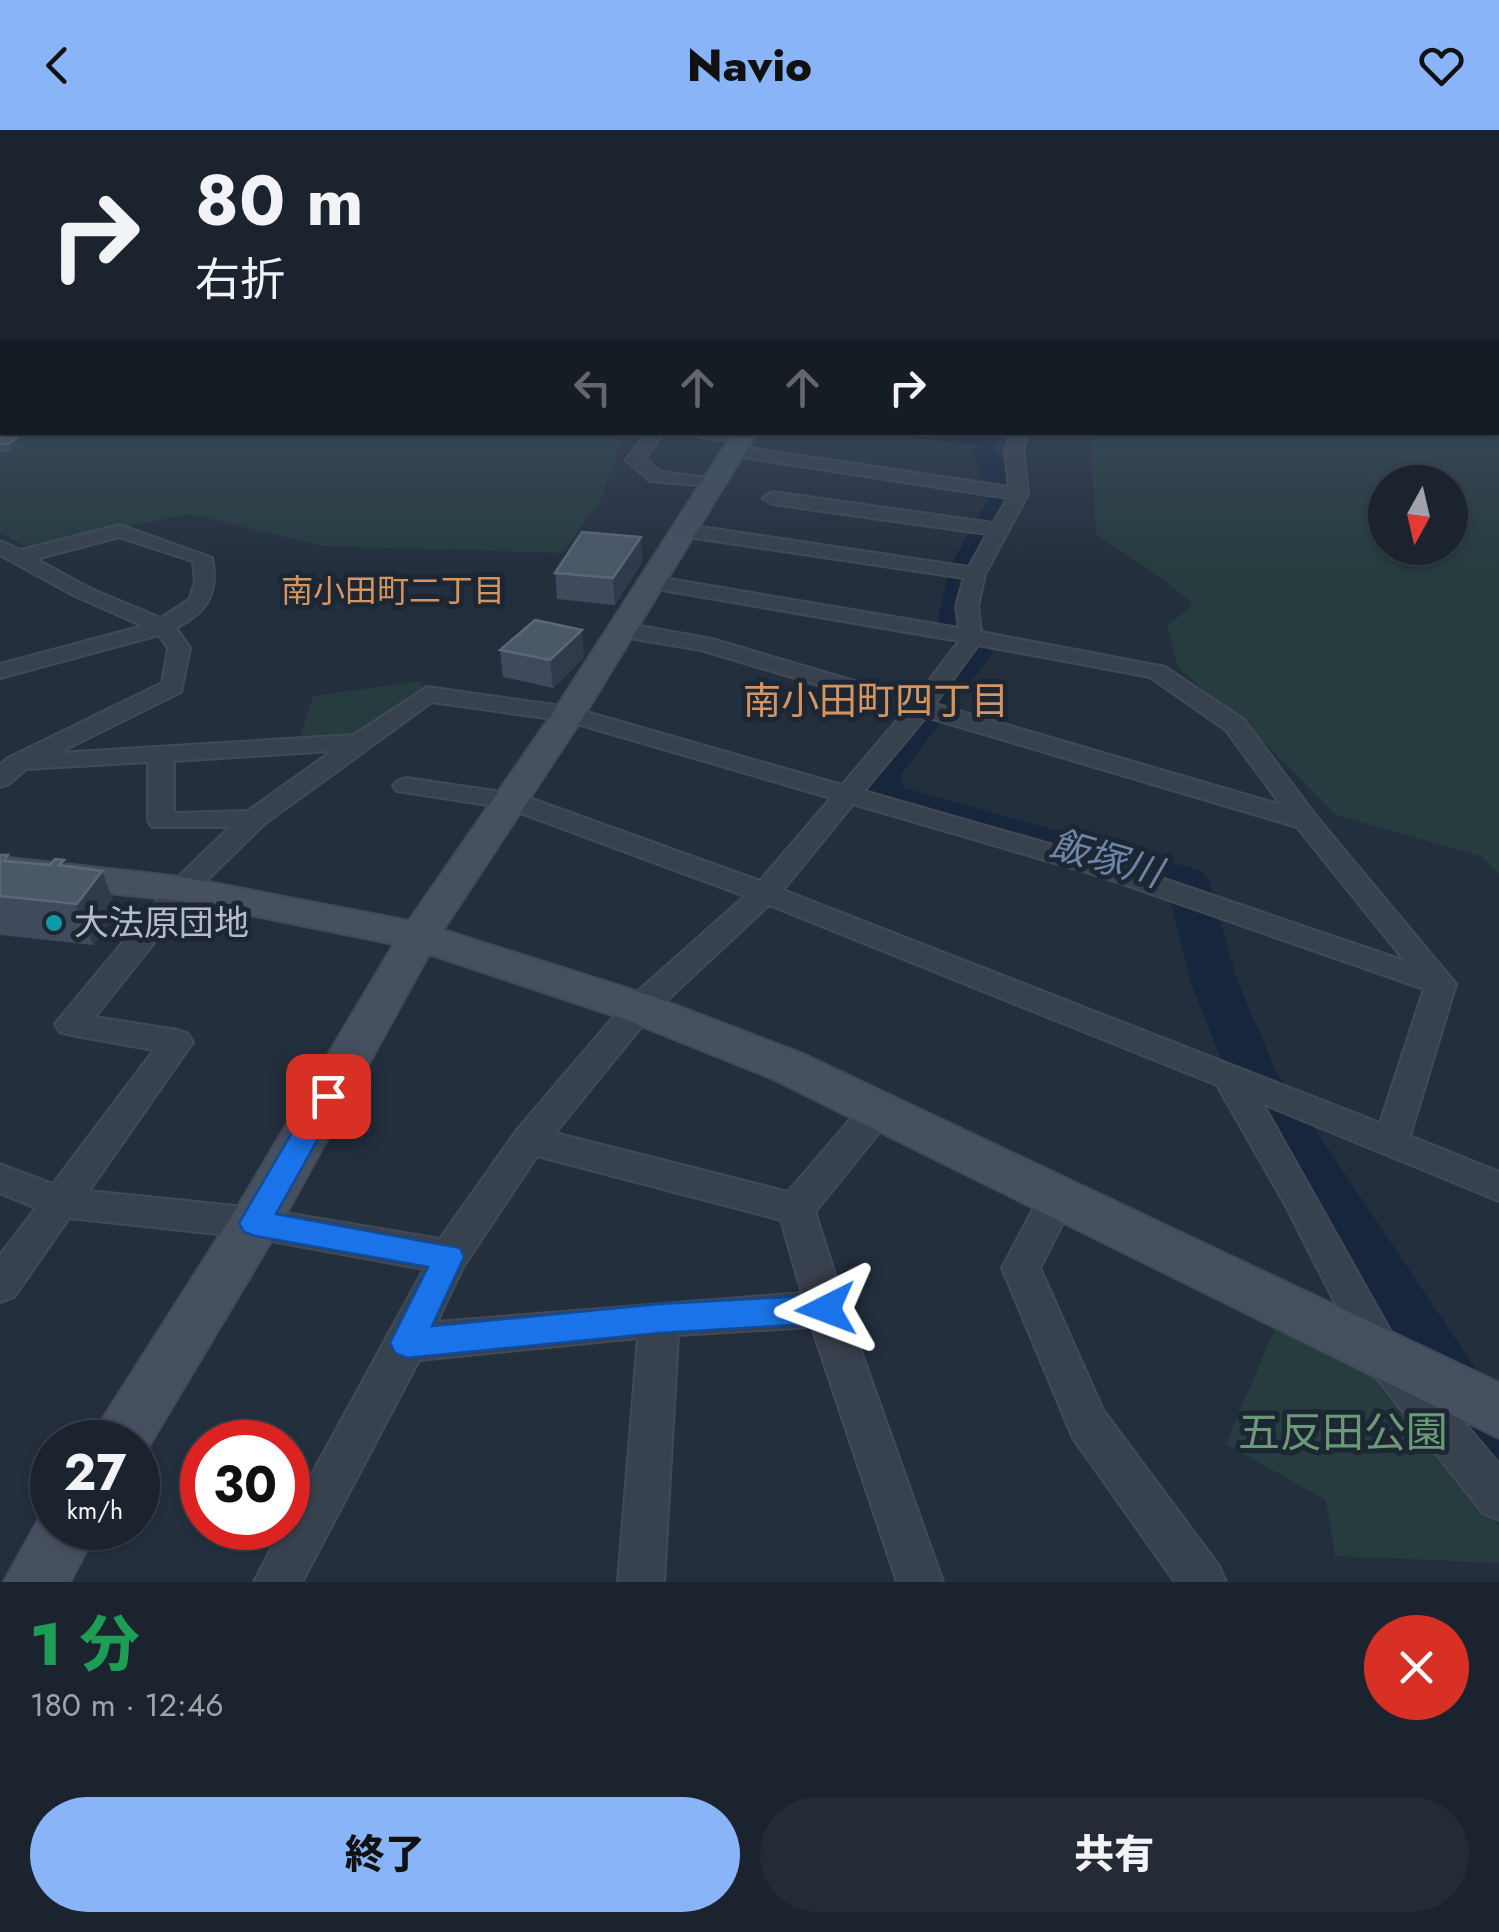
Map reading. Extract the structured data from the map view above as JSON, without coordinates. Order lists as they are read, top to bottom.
{
  "districts": ["南小田町二丁目", "南小田町四丁目"],
  "water": ["飯塚川"],
  "parks": ["五反田公園"],
  "places": ["大法原団地"],
  "north": "bottom",
  "page": {
    "header": "Navio",
    "turn": ["80 m", "右折"],
    "speed": "27 km/h",
    "limit": "30",
    "heading": ["1 分", "180 m · 12:46"],
    "buttons": ["終了", "共有"]
  }
}
